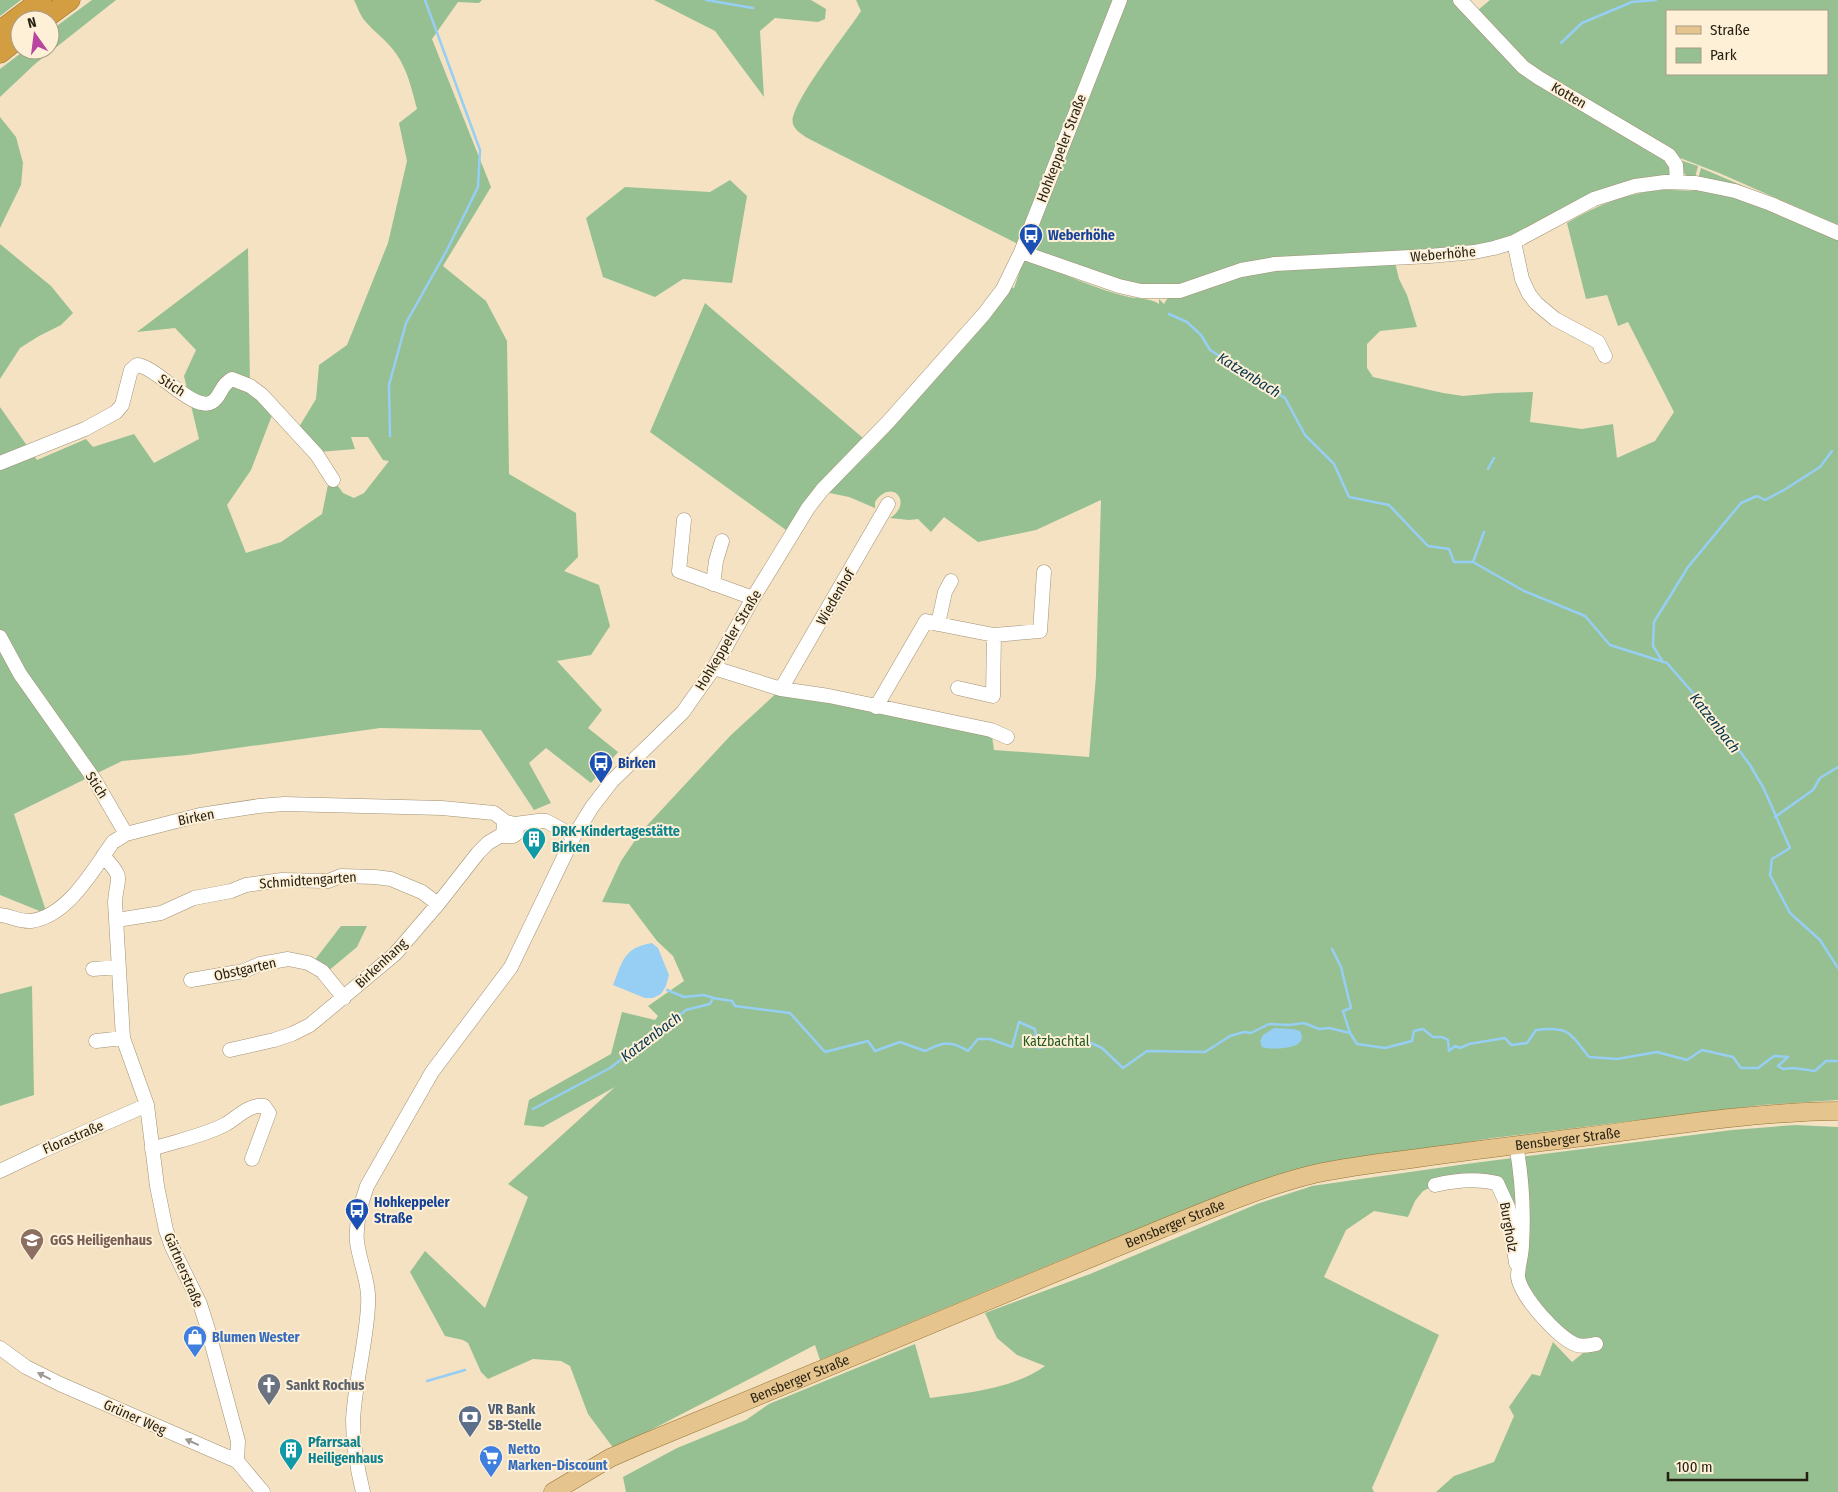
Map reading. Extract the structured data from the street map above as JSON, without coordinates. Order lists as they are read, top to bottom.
{
  "streets": {
    "main road": ["Bensberger Straße"],
    "street": [
      "Kotten",
      "Hohkeppeler Straße",
      "Weberhöhe",
      "Stich",
      "Wiedenhof",
      "Birken",
      "Schmidtengarten",
      "Birkenhang",
      "Obstgarten",
      "Florastraße",
      "Burgholz",
      "Gärtnerstraße",
      "Grüner Weg"
    ]
  },
  "crossings": [
    ["Kotten", "Weberhöhe"],
    ["Hohkeppeler Straße", "Weberhöhe"],
    ["Hohkeppeler Straße", "Birken"],
    ["Stich", "Birken"],
    ["Birken", "Birkenhang"],
    ["Schmidtengarten", "Birkenhang"],
    ["Birkenhang", "Obstgarten"],
    ["Florastraße", "Gärtnerstraße"],
    ["Bensberger Straße", "Burgholz"],
    ["Gärtnerstraße", "Grüner Weg"]
  ],
  "one_way": ["Grüner Weg"],
  "water": ["Katzenbach"],
  "parks": ["Katzbachtal"],
  "places": {
    "bus stop": ["Weberhöhe", "Birken", "Hohkeppeler Straße"],
    "building": ["DRK-Kindertagestätte Birken", "Pfarrsaal Heiligenhaus"],
    "school or university": ["GGS Heiligenhaus"],
    "shop": ["Blumen Wester"],
    "church": ["Sankt Rochus"],
    "bank": ["VR Bank SB-Stelle"],
    "supermarket": ["Netto Marken-Discount"]
  },
  "legend": ["Straße", "Park"],
  "scale_bar": "100 m",
  "north": "top"
}
